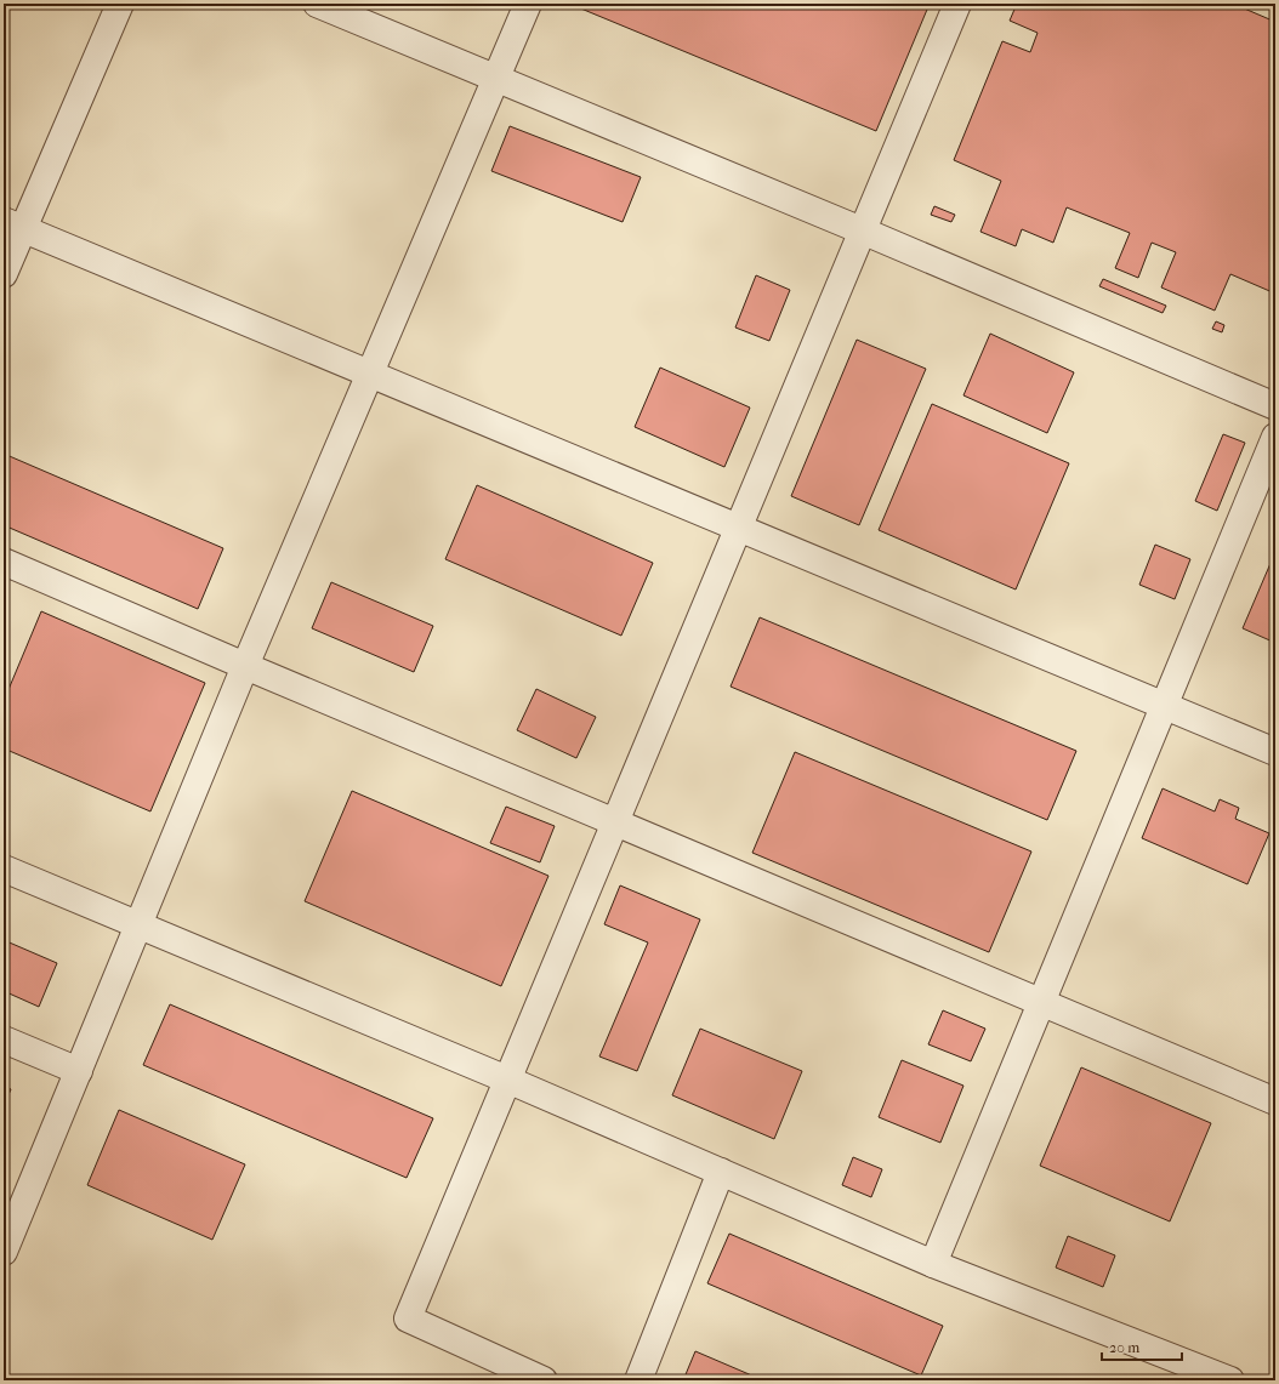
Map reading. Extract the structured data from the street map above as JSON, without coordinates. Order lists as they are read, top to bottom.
{
  "scale_bar": "20 m"
}
